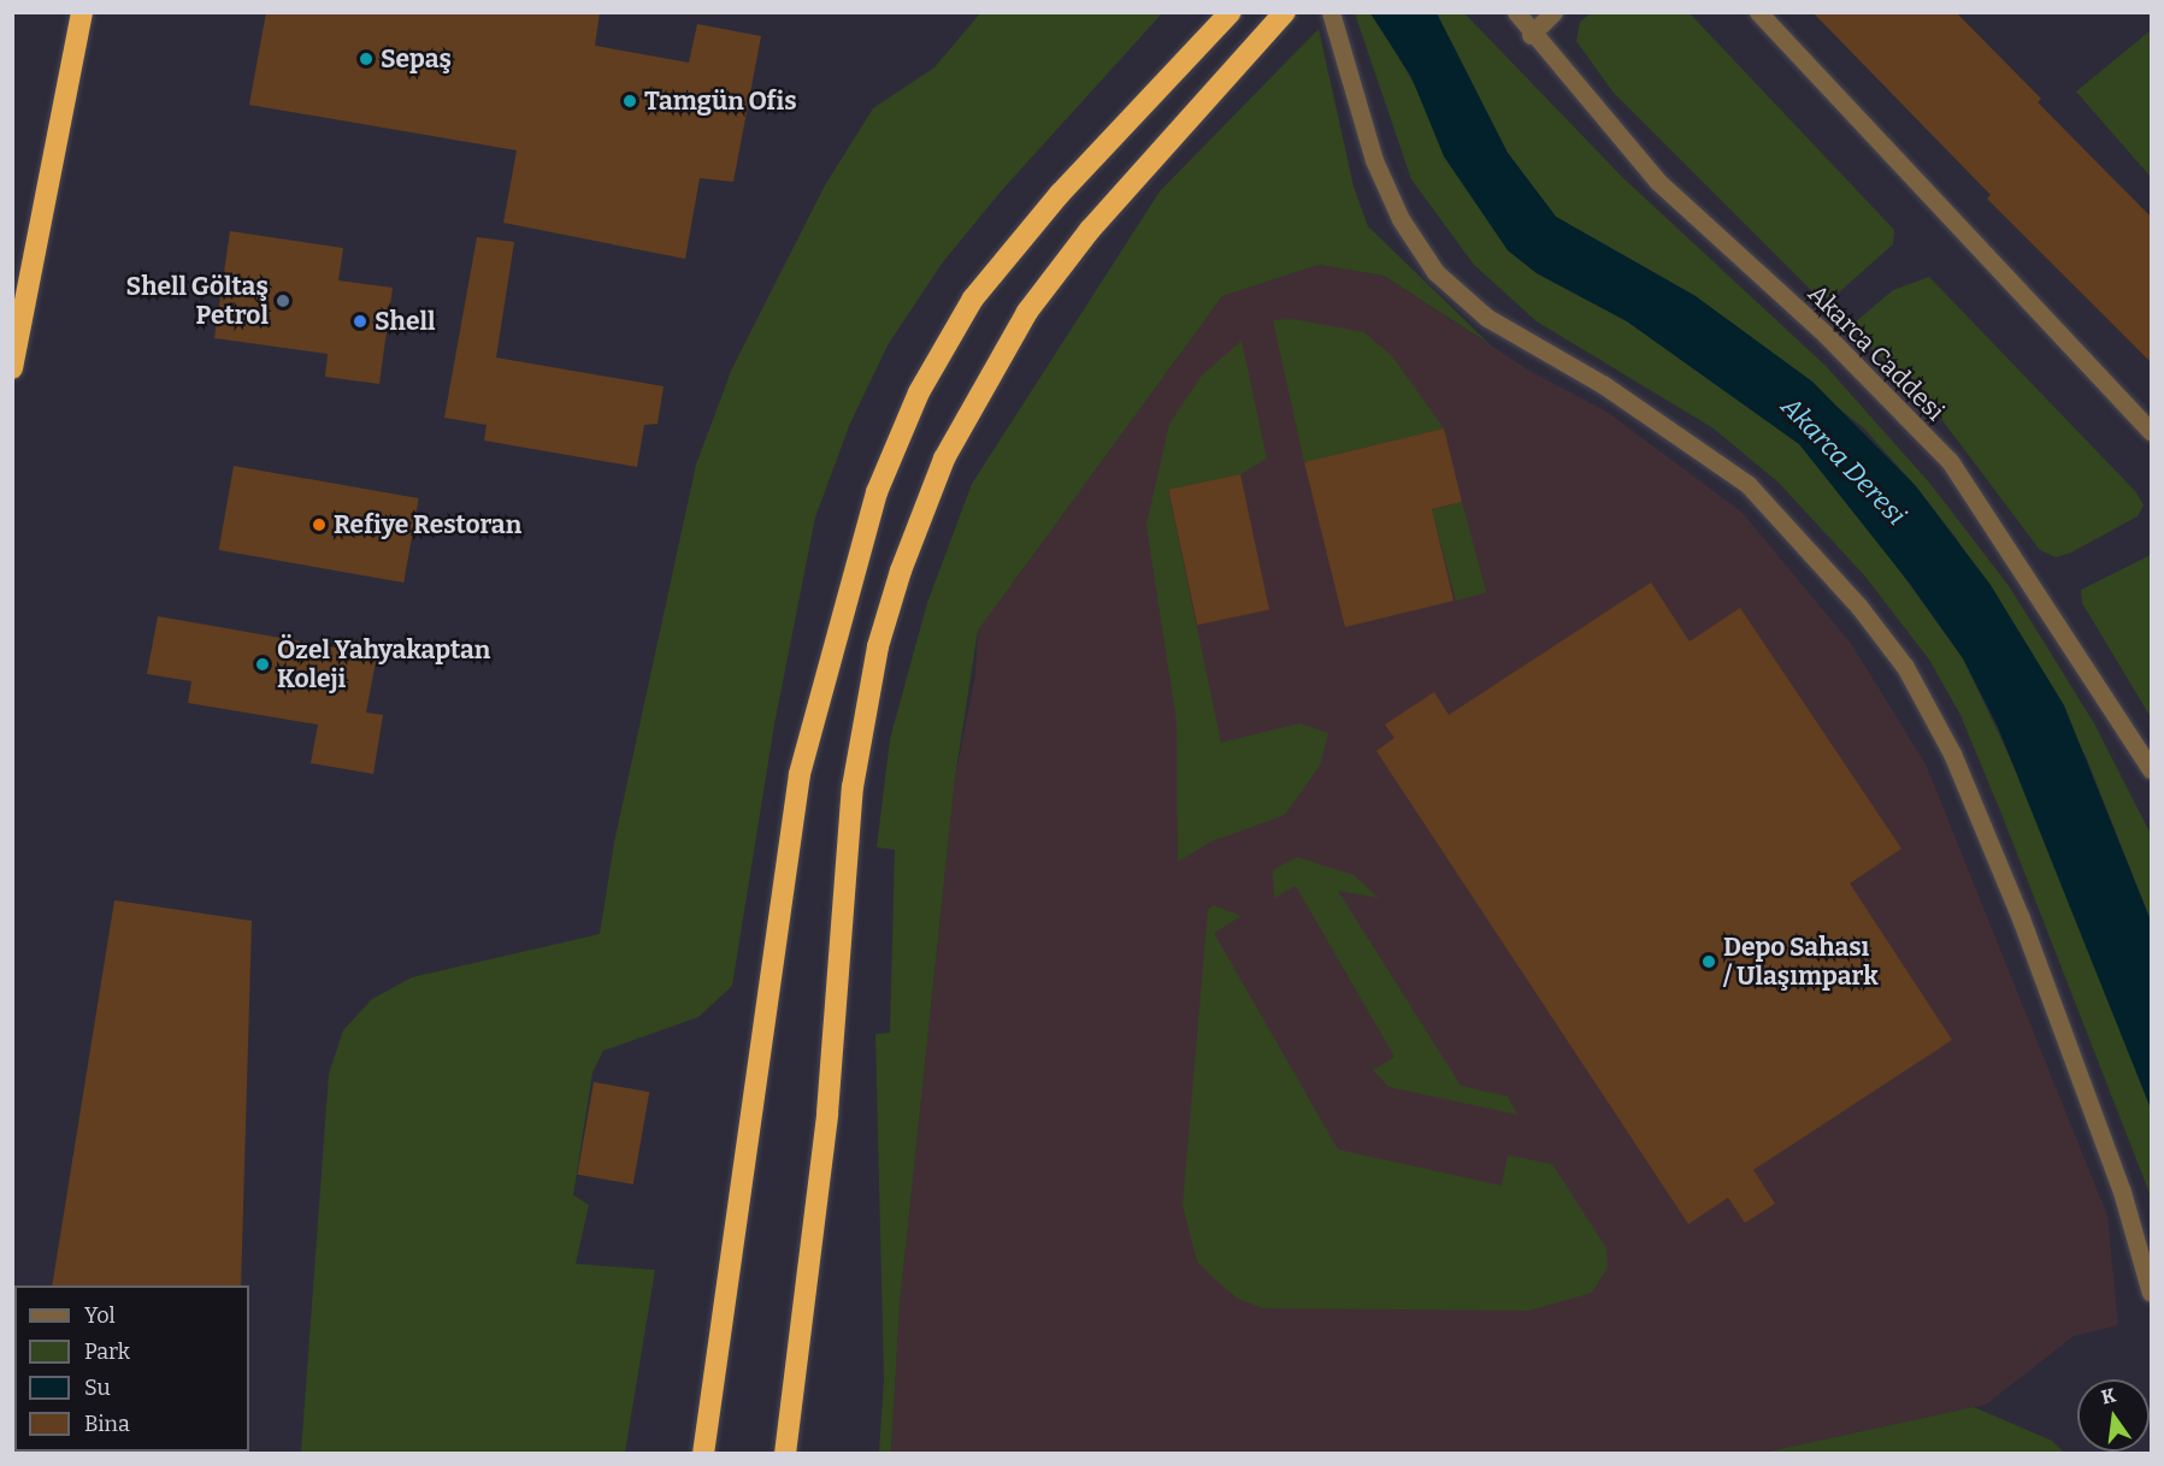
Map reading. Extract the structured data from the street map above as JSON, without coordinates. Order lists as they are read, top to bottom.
{
  "streets": {
    "street": ["Akarca Caddesi"]
  },
  "water": ["Akarca Deresi"],
  "places": [
    "Sepaş",
    "Tamgün Ofis",
    "Shell Göltaş Petrol",
    "Shell",
    "Refiye Restoran",
    "Özel Yahyakaptan Koleji",
    "Depo Sahası / Ulaşımpark"
  ],
  "legend": [
    "Yol",
    "Park",
    "Su",
    "Bina"
  ],
  "north": "top"
}
